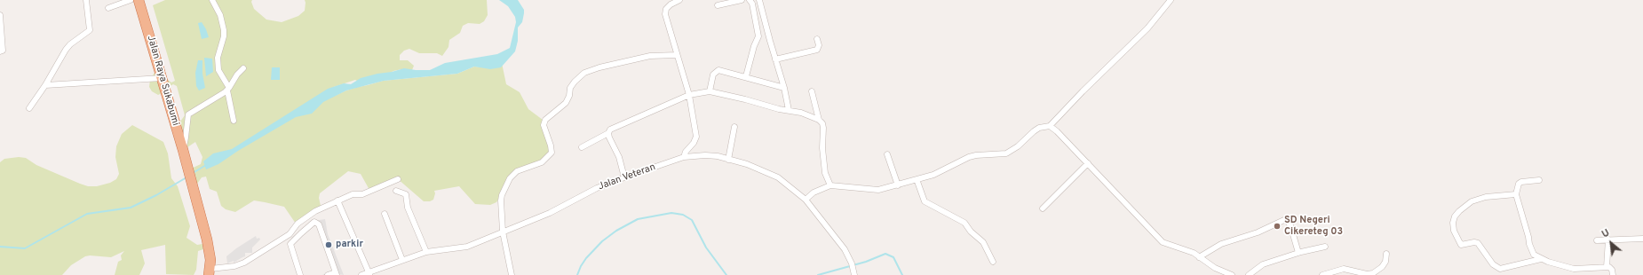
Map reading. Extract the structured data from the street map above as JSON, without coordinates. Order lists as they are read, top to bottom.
{
  "streets": {
    "highway": ["Jalan Raya Sukabumi"],
    "street": ["Jalan Veteran"]
  },
  "places": ["SD Negeri Cikereteg 03", "parkir"],
  "north": "top left"
}
